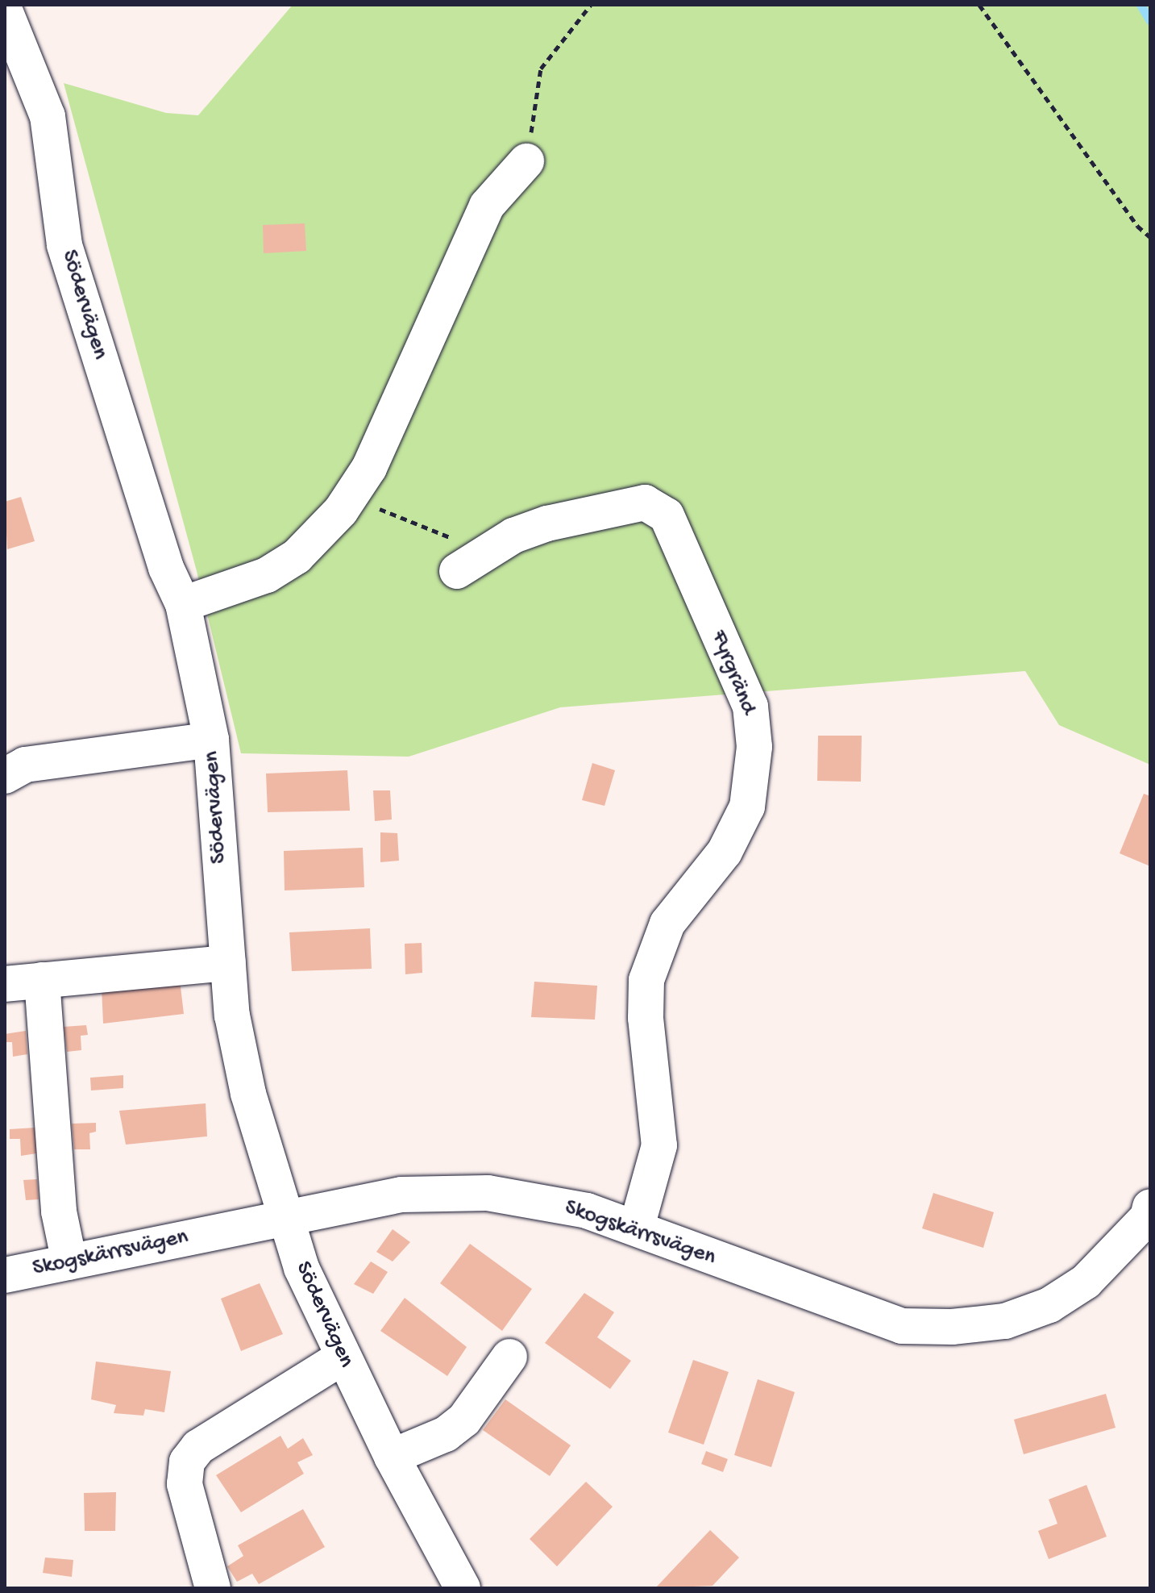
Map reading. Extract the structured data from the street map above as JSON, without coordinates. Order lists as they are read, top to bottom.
{
  "streets": {
    "street": ["Södervägen", "Fyrgränd", "Skogskärrsvägen"]
  },
  "crossings": [
    ["Södervägen", "Skogskärrsvägen"],
    ["Fyrgränd", "Skogskärrsvägen"]
  ]
}
